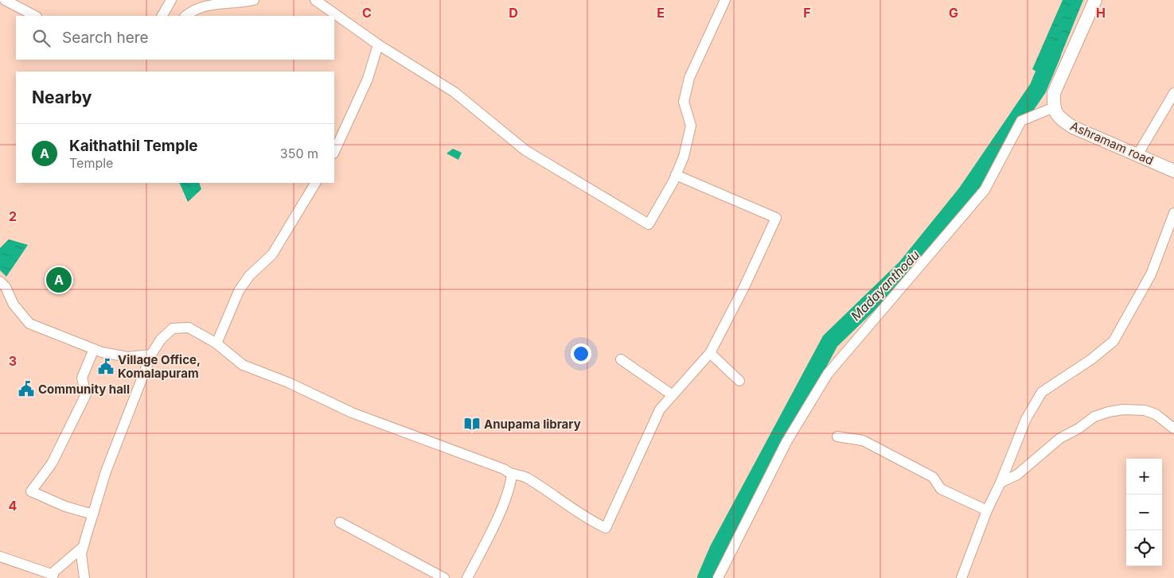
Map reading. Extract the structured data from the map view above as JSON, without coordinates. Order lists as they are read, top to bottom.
{
  "streets": {
    "main road": ["Ashramam road"]
  },
  "water": ["Madayanthodu"],
  "places": {
    "public building": ["Village Office, Komalapuram", "Community hall"],
    "library": ["Anupama library"]
  },
  "page": {
    "search": "Search here",
    "heading": "Nearby",
    "list": [
      {
        "mark": "A",
        "name": "Kaithathil Temple",
        "note": "Temple",
        "value": "350 m"
      }
    ],
    "pins": "A",
    "map_buttons": ["+", "−"]
  },
  "grid": {
    "columns": [
      "C",
      "D",
      "E",
      "F",
      "G",
      "H"
    ],
    "rows": ["2", "3", "4"]
  }
}
